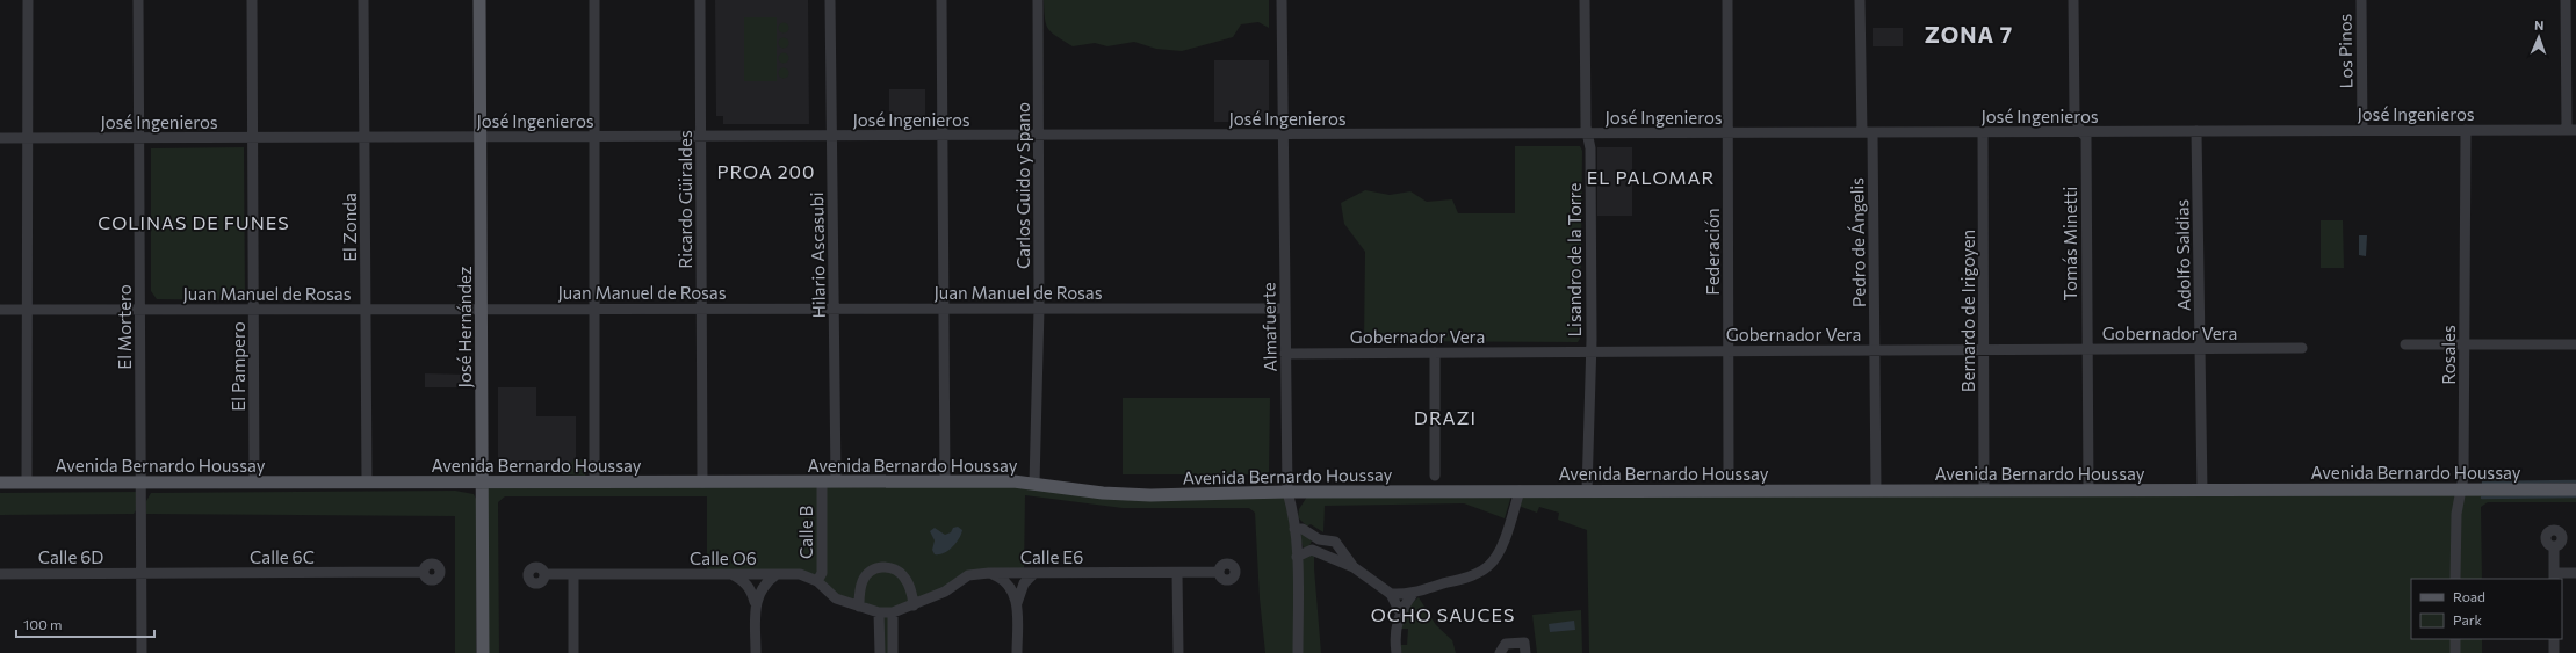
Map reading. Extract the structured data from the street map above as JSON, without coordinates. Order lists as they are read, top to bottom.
{
  "streets": {
    "main road": ["José Hernández", "Avenida Bernardo Houssay"],
    "street": [
      "Los Pinos",
      "José Ingenieros",
      "Carlos Guido y Spano",
      "Ricardo Güiraldes",
      "El Zonda",
      "Pedro de Ángelis",
      "Tomás Minetti",
      "Federación",
      "Hilario Ascasubi",
      "Adolfo Saldias",
      "Lisandro de la Torre",
      "Juan Manuel de Rosas",
      "Bernardo de Irigoyen",
      "El Mortero",
      "Almafuerte",
      "Gobernador Vera",
      "Rosales",
      "El Pampero",
      "Calle B",
      "Calle 6D",
      "Calle 6C",
      "Calle E6",
      "Calle O6"
    ]
  },
  "crossings": [
    ["Los Pinos", "José Ingenieros"],
    ["José Ingenieros", "Carlos Guido y Spano"],
    ["José Ingenieros", "Ricardo Güiraldes"],
    ["José Ingenieros", "El Zonda"],
    ["José Ingenieros", "Pedro de Ángelis"],
    ["José Ingenieros", "Tomás Minetti"],
    ["José Ingenieros", "Federación"],
    ["José Ingenieros", "Hilario Ascasubi"],
    ["José Ingenieros", "Adolfo Saldias"],
    ["José Ingenieros", "Lisandro de la Torre"],
    ["José Ingenieros", "Bernardo de Irigoyen"],
    ["José Ingenieros", "El Mortero"],
    ["José Ingenieros", "José Hernández"],
    ["José Ingenieros", "Almafuerte"],
    ["José Ingenieros", "Rosales"],
    ["José Ingenieros", "El Pampero"],
    ["Carlos Guido y Spano", "Juan Manuel de Rosas"],
    ["Carlos Guido y Spano", "Avenida Bernardo Houssay"],
    ["Ricardo Güiraldes", "Juan Manuel de Rosas"],
    ["Ricardo Güiraldes", "Avenida Bernardo Houssay"],
    ["El Zonda", "Juan Manuel de Rosas"],
    ["El Zonda", "Avenida Bernardo Houssay"],
    ["Pedro de Ángelis", "Gobernador Vera"],
    ["Pedro de Ángelis", "Avenida Bernardo Houssay"],
    ["Tomás Minetti", "Gobernador Vera"],
    ["Tomás Minetti", "Avenida Bernardo Houssay"],
    ["Federación", "Gobernador Vera"],
    ["Hilario Ascasubi", "Juan Manuel de Rosas"],
    ["Hilario Ascasubi", "Avenida Bernardo Houssay"],
    ["Adolfo Saldias", "Gobernador Vera"],
    ["Adolfo Saldias", "Avenida Bernardo Houssay"],
    ["Lisandro de la Torre", "Gobernador Vera"],
    ["Lisandro de la Torre", "Avenida Bernardo Houssay"],
    ["Juan Manuel de Rosas", "El Mortero"],
    ["Juan Manuel de Rosas", "José Hernández"],
    ["Juan Manuel de Rosas", "Almafuerte"],
    ["Juan Manuel de Rosas", "El Pampero"],
    ["Bernardo de Irigoyen", "Gobernador Vera"],
    ["Bernardo de Irigoyen", "Avenida Bernardo Houssay"],
    ["El Mortero", "Avenida Bernardo Houssay"],
    ["El Mortero", "Calle 6D"],
    ["El Mortero", "Calle 6C"],
    ["José Hernández", "Avenida Bernardo Houssay"],
    ["Almafuerte", "Gobernador Vera"],
    ["Almafuerte", "Avenida Bernardo Houssay"],
    ["Rosales", "Avenida Bernardo Houssay"],
    ["El Pampero", "Avenida Bernardo Houssay"],
    ["Avenida Bernardo Houssay", "Calle B"],
    ["Calle B", "Calle O6"],
    ["Calle 6D", "Calle 6C"],
    ["Calle E6", "Calle O6"]
  ],
  "districts": [
    "ZONA 7",
    "PROA 200",
    "EL PALOMAR",
    "COLINAS DE FUNES",
    "DRAZI",
    "OCHO SAUCES"
  ],
  "legend": ["Road", "Park"],
  "scale_bar": "100 m",
  "north": "top"
}
